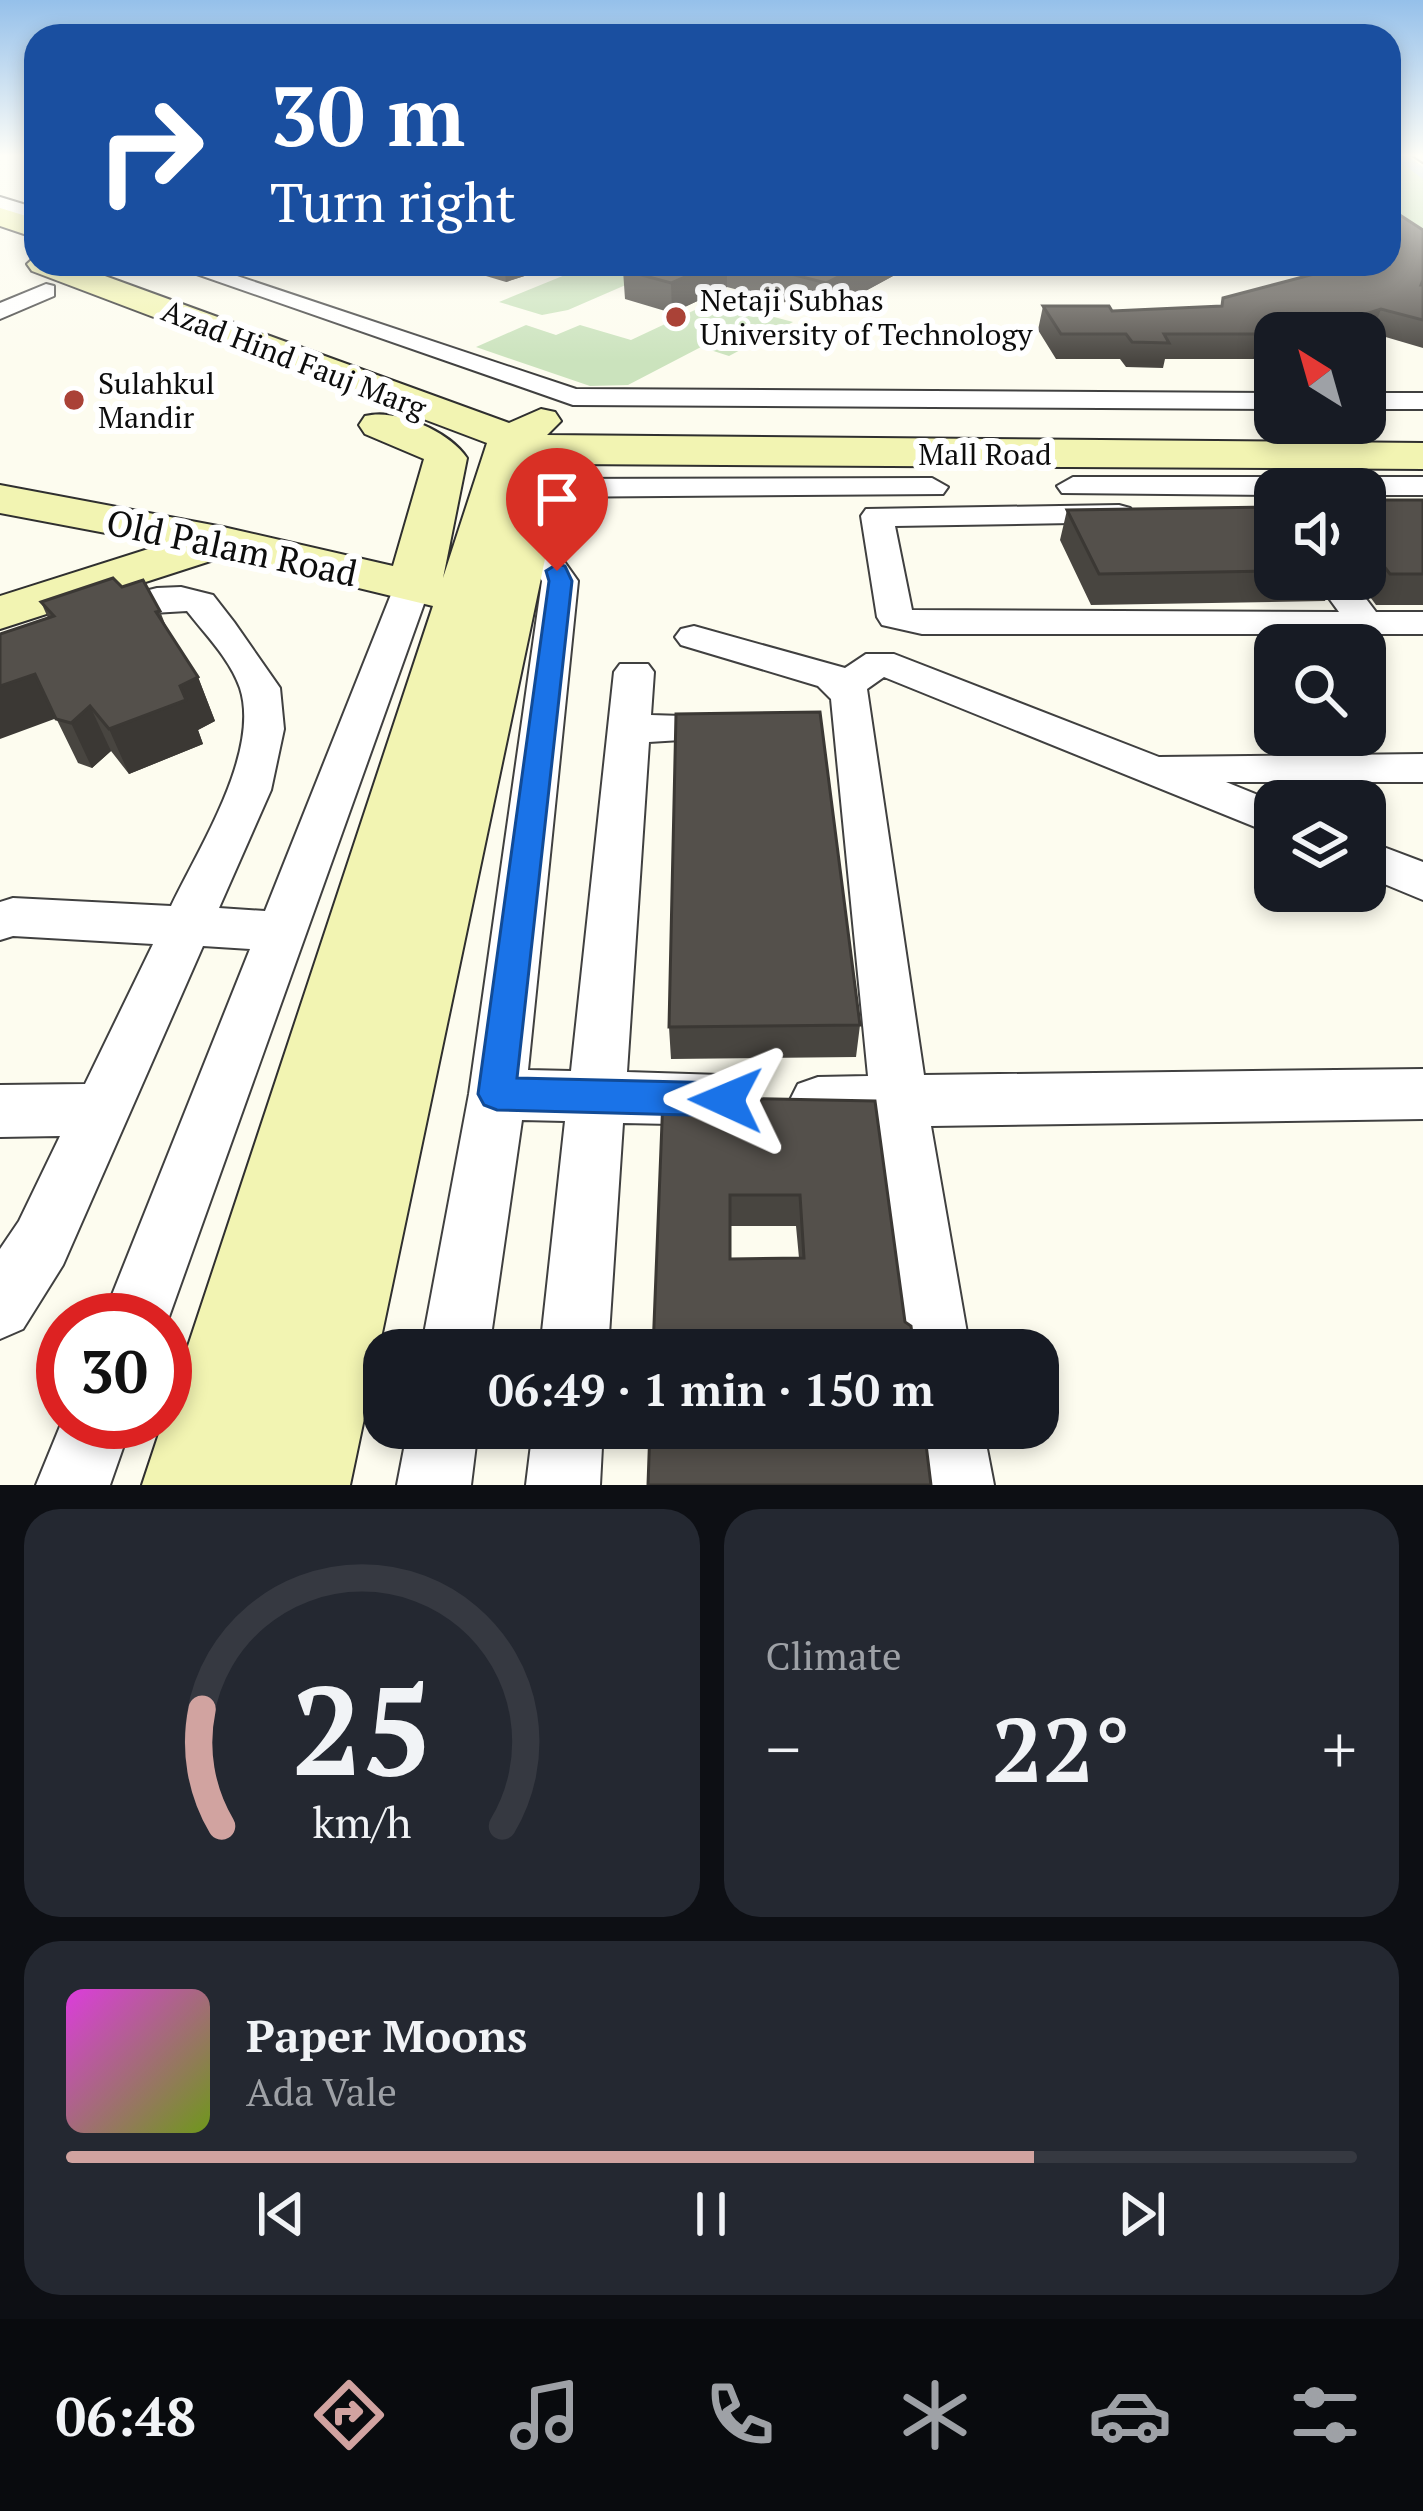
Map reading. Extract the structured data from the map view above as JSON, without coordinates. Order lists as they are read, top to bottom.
{
  "streets": {
    "main road": ["Azad Hind Fauj Marg", "Mall Road", "Old Palam Road"]
  },
  "crossings": [
    ["Azad Hind Fauj Marg", "Mall Road"]
  ],
  "places": ["Netaji Subhas University of Technology", "Sulahkul Mandir"],
  "north": "top left",
  "page": {
    "turn": ["30 m", "Turn right"],
    "limit": "30",
    "trip": "06:49 · 1 min · 150 m",
    "tile": "Climate",
    "heat": ["−", "22°", "+"],
    "song": ["Paper Moons", "Ada Vale"],
    "tabs": "06:48",
    "gauge": ["25", "km/h"]
  }
}
